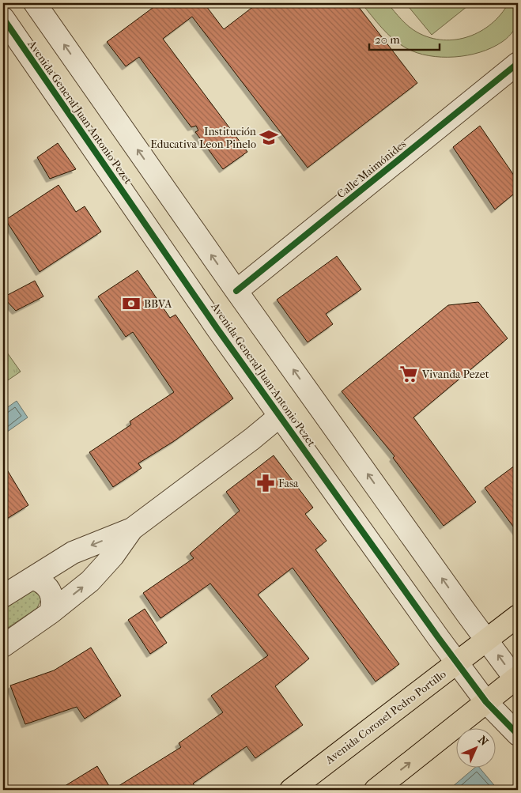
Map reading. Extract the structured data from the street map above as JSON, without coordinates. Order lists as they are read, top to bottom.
{
  "streets": {
    "main road": ["Avenida Coronel Pedro Portillo"],
    "street": ["Avenida General Juan Antonio Pezet", "Calle Maimónides"]
  },
  "crossings": [
    ["Avenida General Juan Antonio Pezet", "Avenida Coronel Pedro Portillo"]
  ],
  "places": {
    "school or university": ["Institución Educativa Leon Pinelo"],
    "bank": ["BBVA"],
    "supermarket": ["Vivanda Pezet"],
    "pharmacy": ["Fasa"]
  },
  "scale_bar": "20 m",
  "north": "top right"
}
